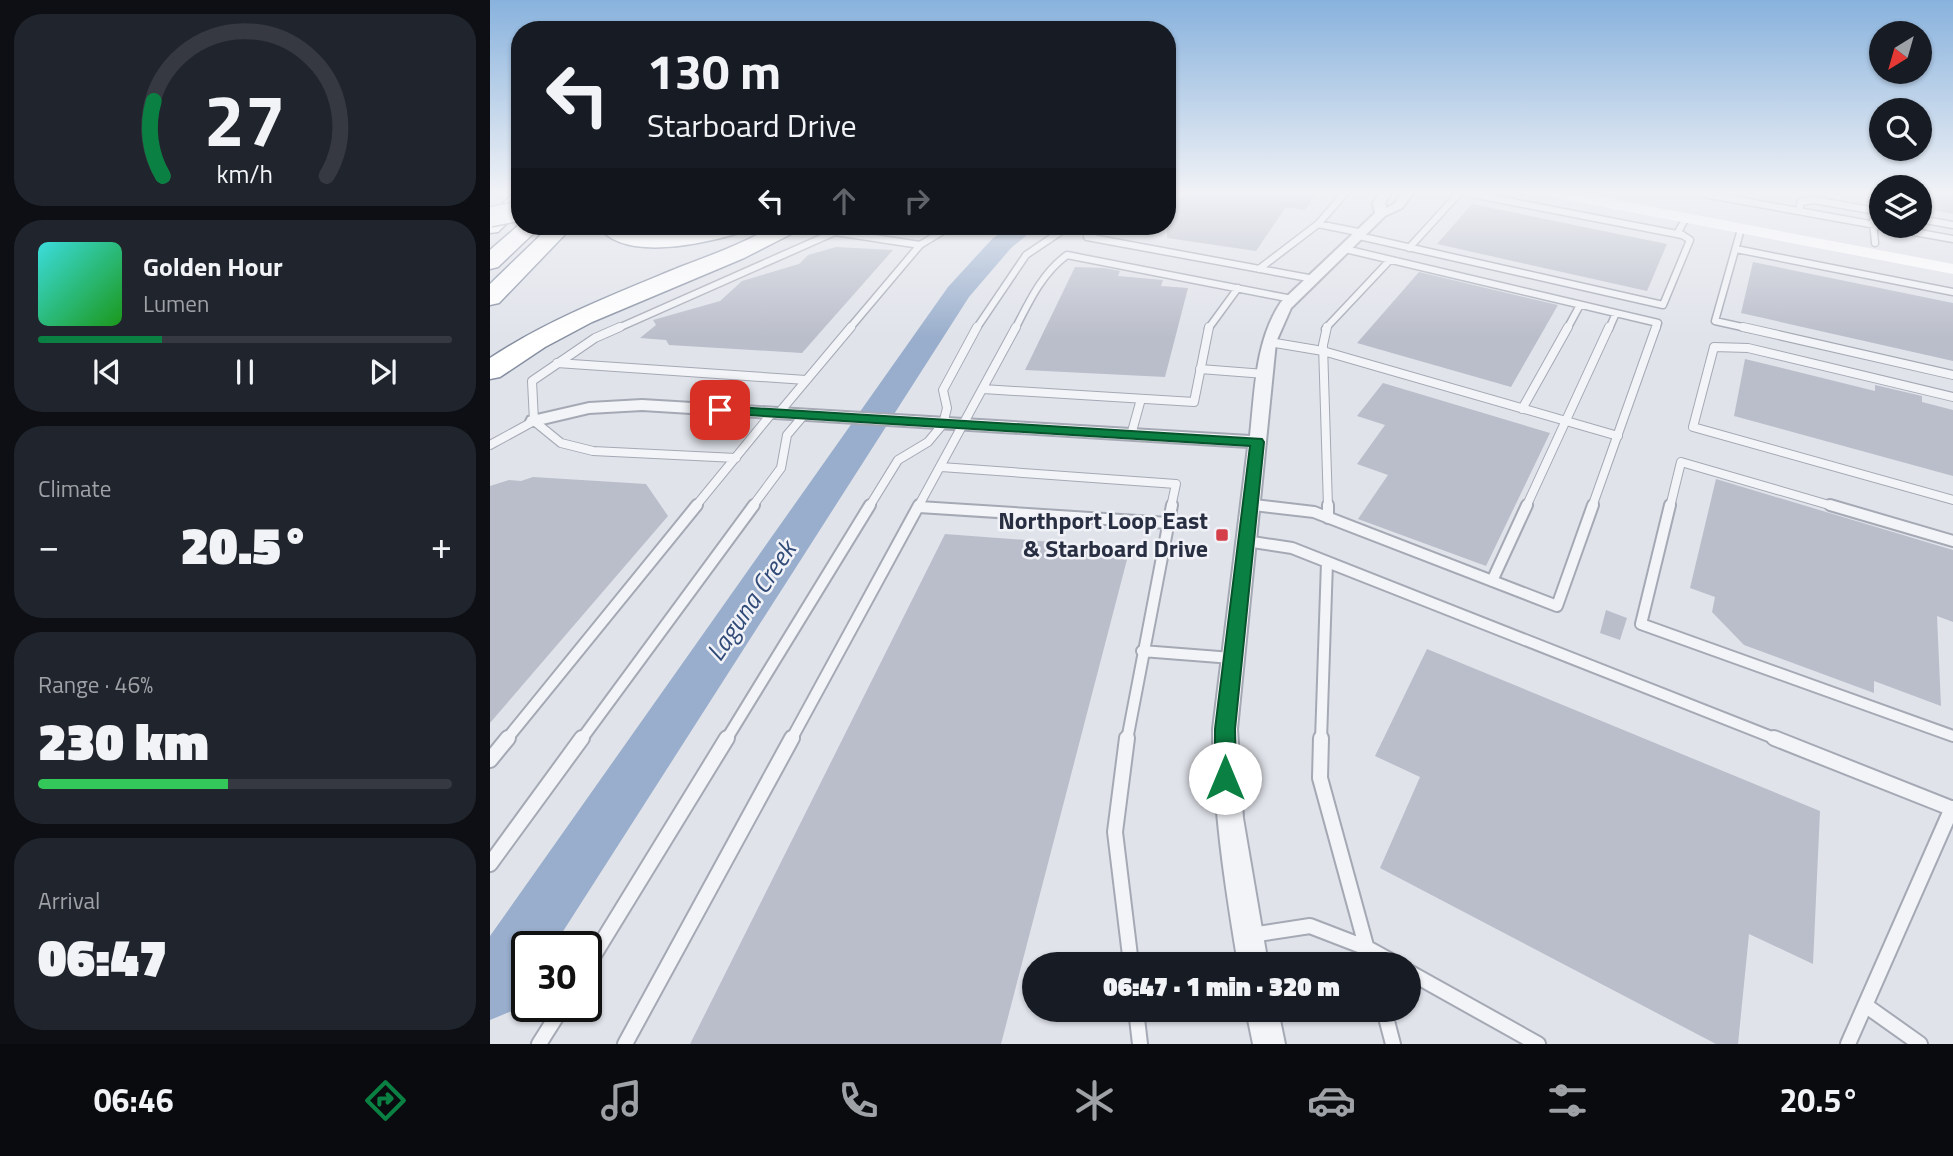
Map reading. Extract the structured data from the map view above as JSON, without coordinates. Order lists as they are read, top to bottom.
{
  "water": ["Laguna Creek"],
  "places": {
    "transit": ["Northport Loop East & Starboard Drive"]
  },
  "north": "bottom left",
  "page": {
    "turn": ["130 m", "Starboard Drive"],
    "song": ["Golden Hour", "Lumen"],
    "tile": [
      "Climate",
      ["Range · 46%", "230 km"],
      ["Arrival", "06:47"]
    ],
    "heat": ["−", "20.5°", "+"],
    "limit": "30",
    "trip": "06:47 · 1 min · 320 m",
    "tabs": ["06:46", "20.5°"],
    "gauge": ["27", "km/h"]
  }
}
